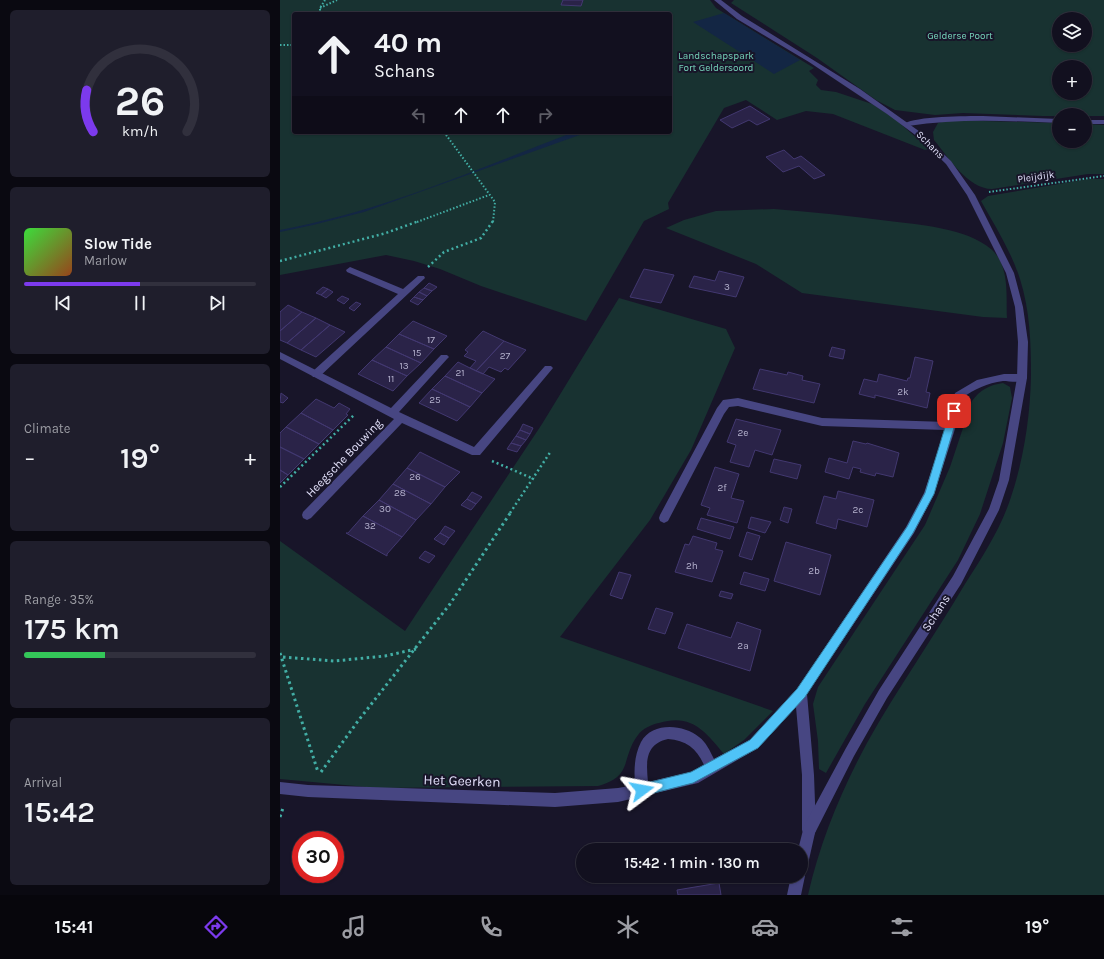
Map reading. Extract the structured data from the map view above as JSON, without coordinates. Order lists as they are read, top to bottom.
{
  "streets": {
    "street": ["Schans", "Heegsche Bouwing", "Het Geerken"],
    "path": ["Pleijdijk"]
  },
  "crossings": [
    ["Schans", "Pleijdijk"],
    ["Schans", "Het Geerken"]
  ],
  "parks": ["Gelderse Poort", "Landschapspark Fort Geldersoord"],
  "house_numbers": [
    "3",
    "17",
    "15",
    "27",
    "13",
    "21",
    "11",
    "2k",
    "25",
    "2e",
    "26",
    "2f",
    "28",
    "30",
    "2c",
    "32",
    "2h",
    "2b",
    "2a"
  ],
  "page": {
    "map_buttons": ["+", "−"],
    "turn": ["40 m", "Schans"],
    "song": ["Slow Tide", "Marlow"],
    "tile": [
      "Climate",
      ["Range · 35%", "175 km"],
      ["Arrival", "15:42"]
    ],
    "heat": ["−", "19°", "+"],
    "limit": "30",
    "trip": "15:42 · 1 min · 130 m",
    "tabs": ["15:41", "19°"],
    "gauge": ["26", "km/h"]
  }
}
